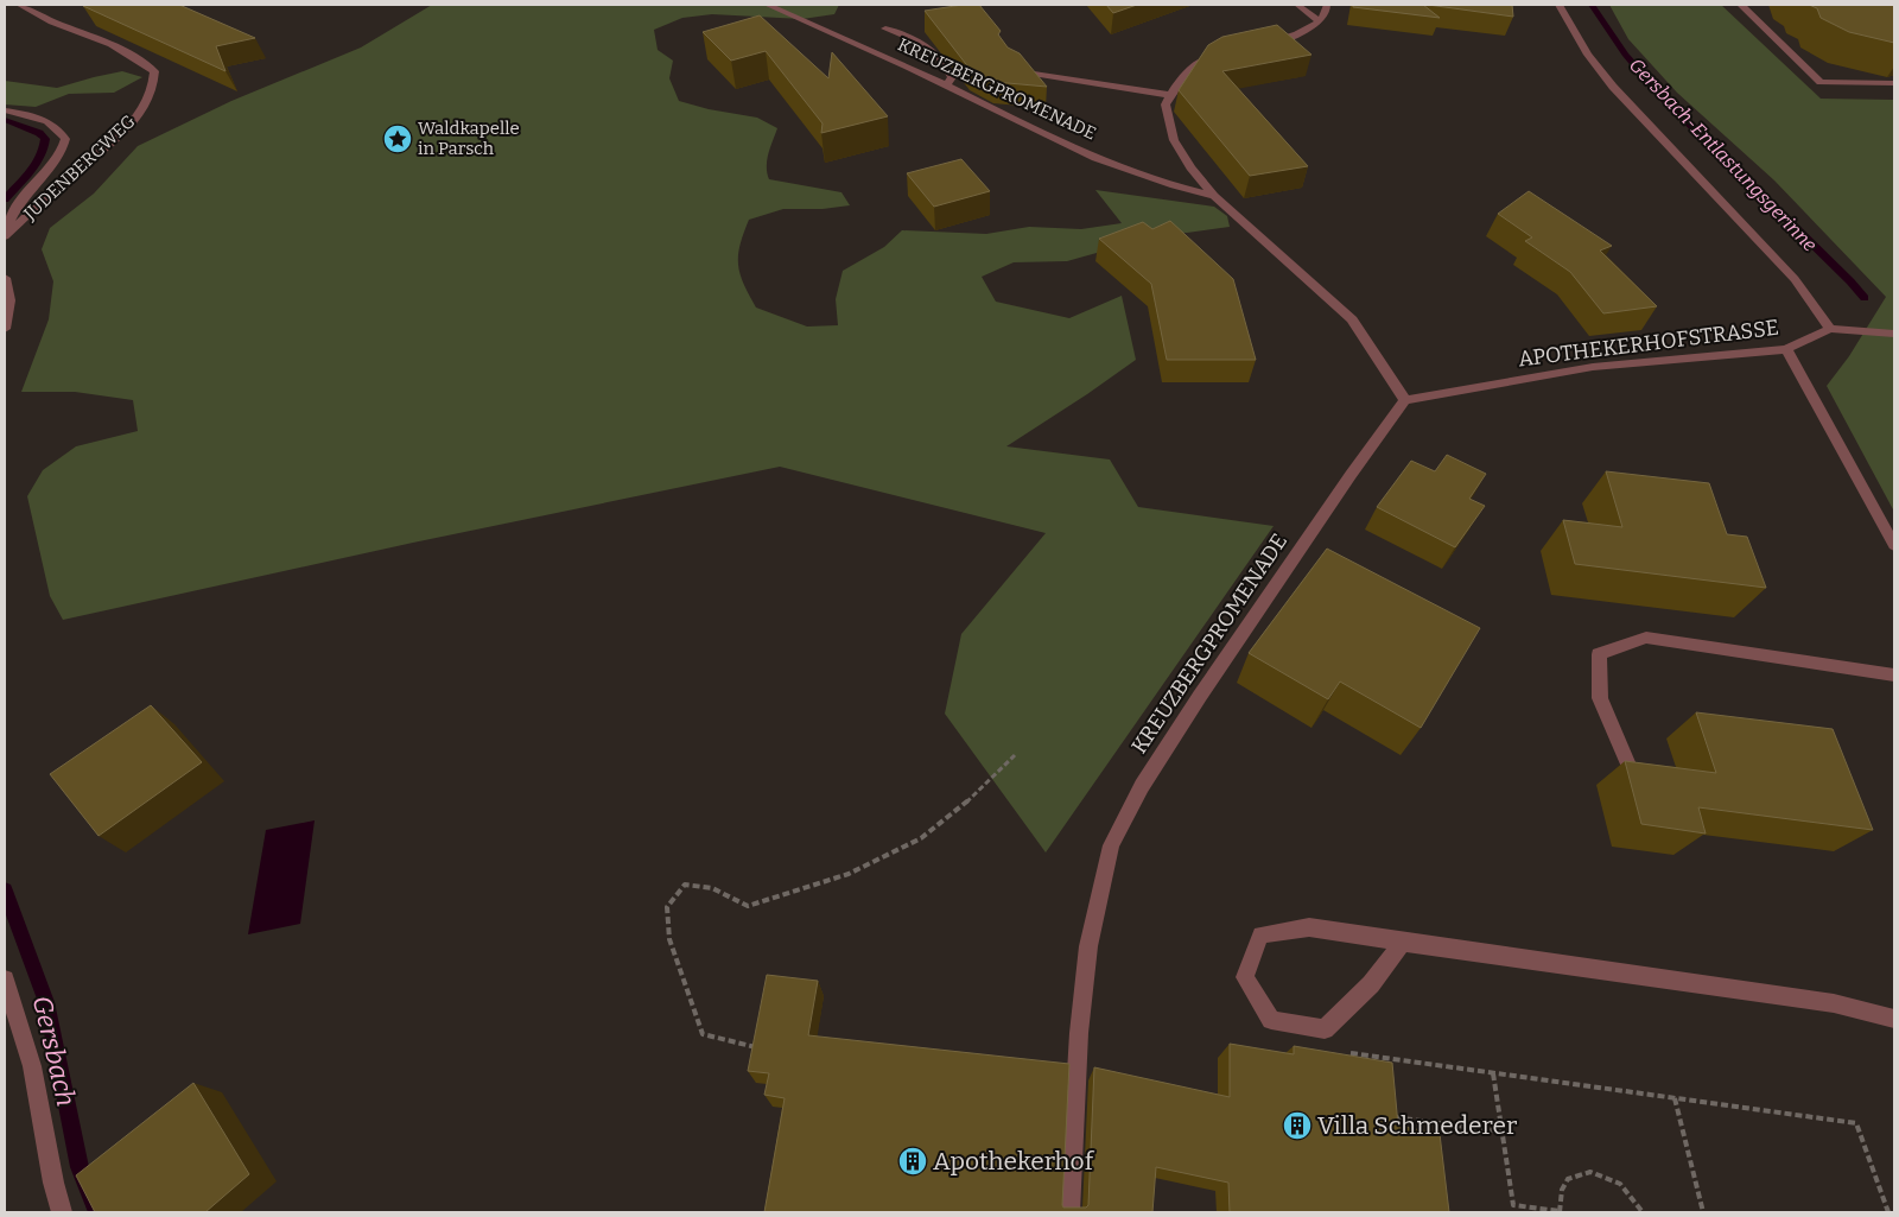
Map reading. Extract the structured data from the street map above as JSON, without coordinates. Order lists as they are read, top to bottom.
{
  "streets": {
    "street": ["KREUZBERGPROMENADE", "JUDENBERGWEG", "APOTHEKERHOFSTRASSE"]
  },
  "crossings": [
    ["KREUZBERGPROMENADE", "APOTHEKERHOFSTRASSE"]
  ],
  "water": ["Gersbach-Entlastungsgerinne", "Gersbach"],
  "places": {
    "place": ["Waldkapelle in Parsch"],
    "building": ["Villa Schmederer", "Apothekerhof"]
  }
}
